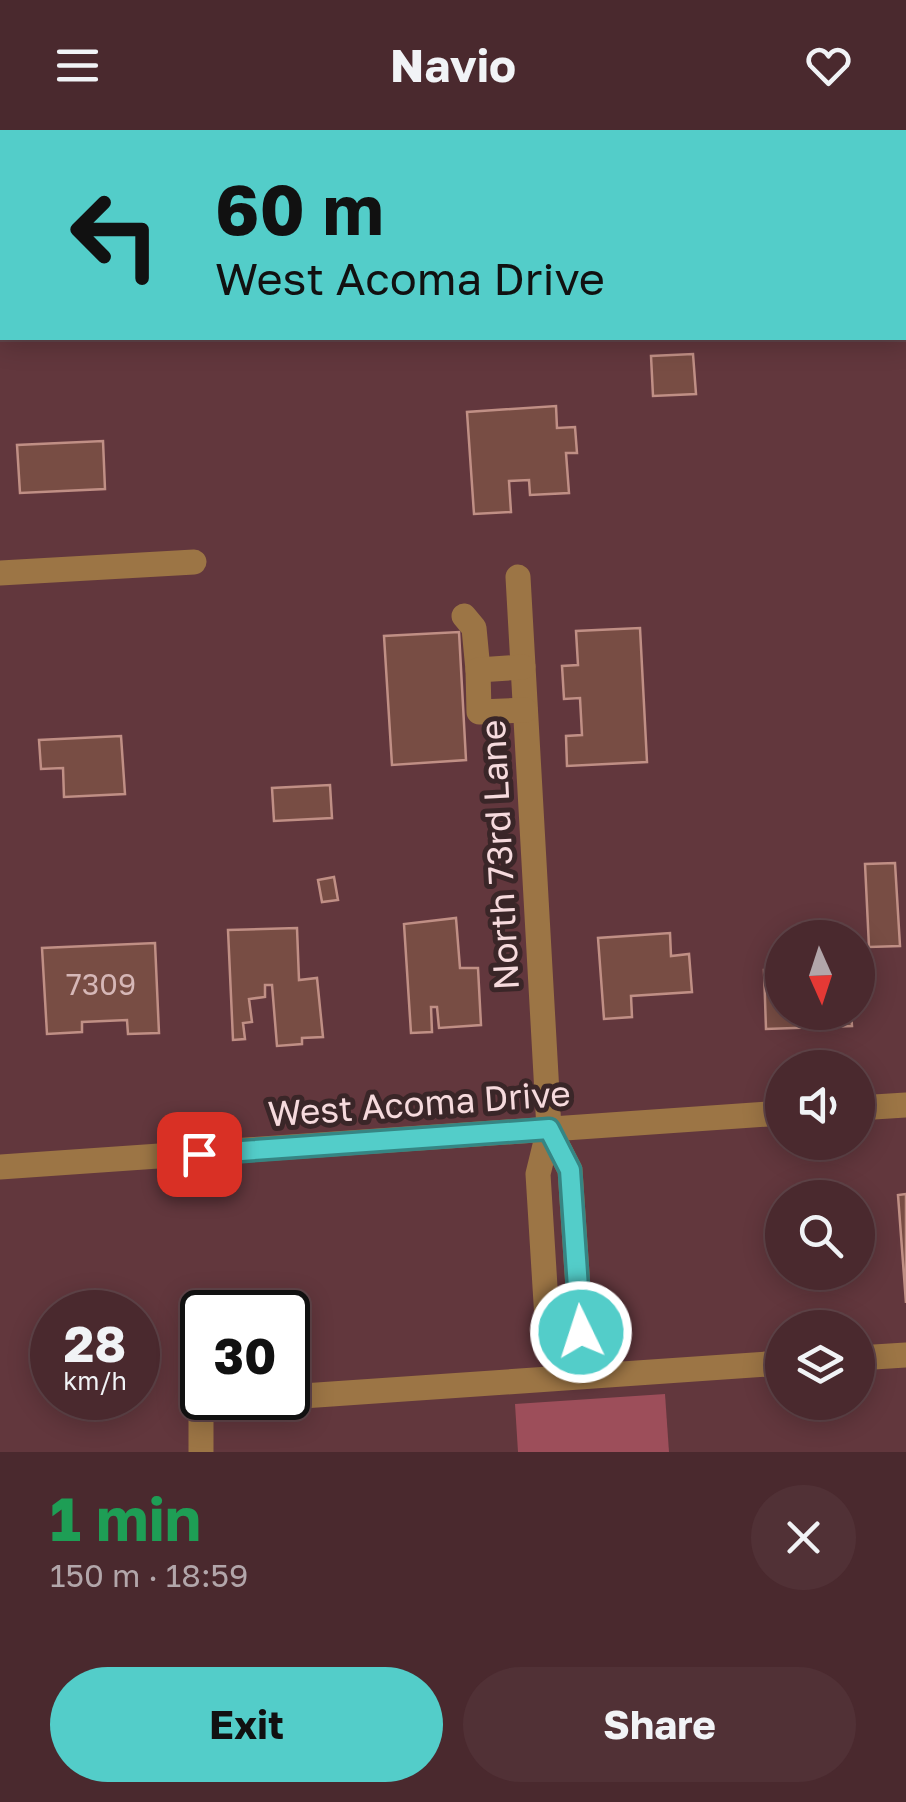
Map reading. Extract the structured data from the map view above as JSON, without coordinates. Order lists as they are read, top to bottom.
{
  "streets": {
    "street": ["North 73rd Lane", "West Acoma Drive"]
  },
  "crossings": [
    ["North 73rd Lane", "West Acoma Drive"]
  ],
  "house_numbers": ["7309"],
  "north": "bottom",
  "page": {
    "header": "Navio",
    "turn": ["60 m", "West Acoma Drive"],
    "speed": "28 km/h",
    "limit": "30",
    "heading": ["1 min", "150 m · 18:59"],
    "buttons": ["Exit", "Share"]
  }
}
